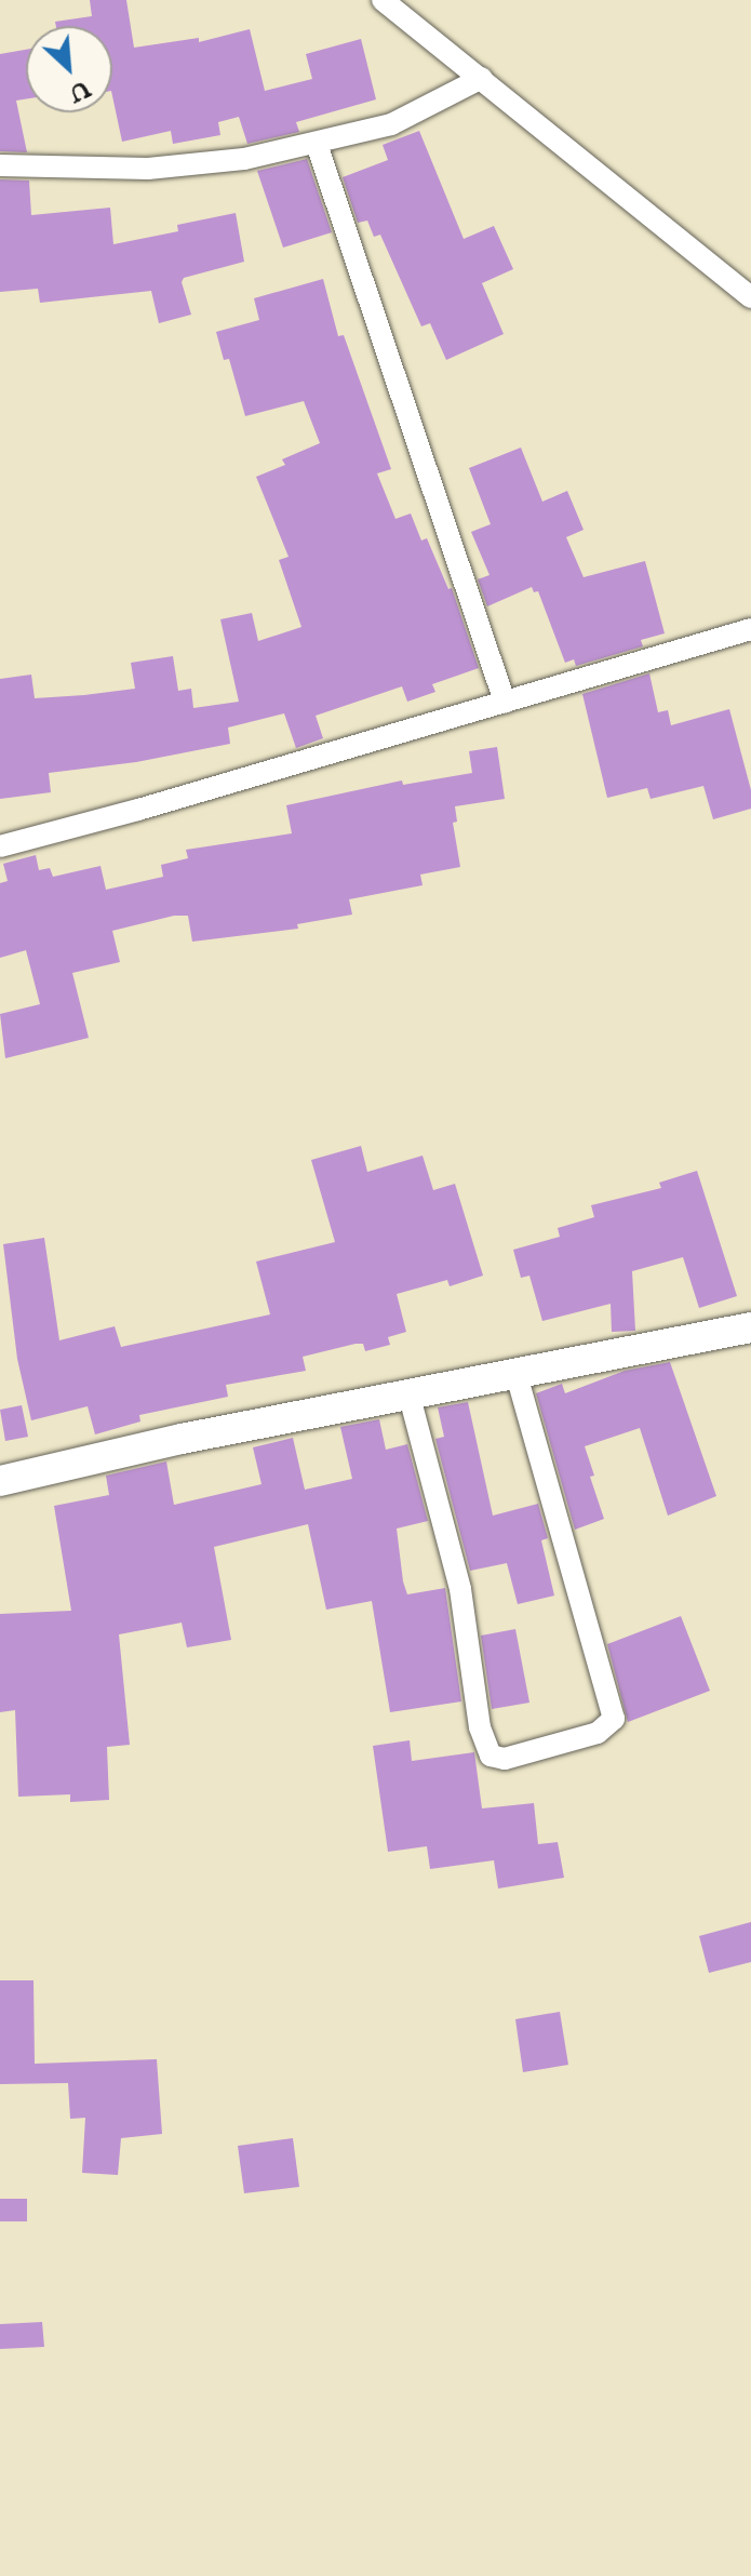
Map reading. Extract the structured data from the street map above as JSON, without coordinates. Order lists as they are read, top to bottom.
{
  "north": "bottom right"
}
